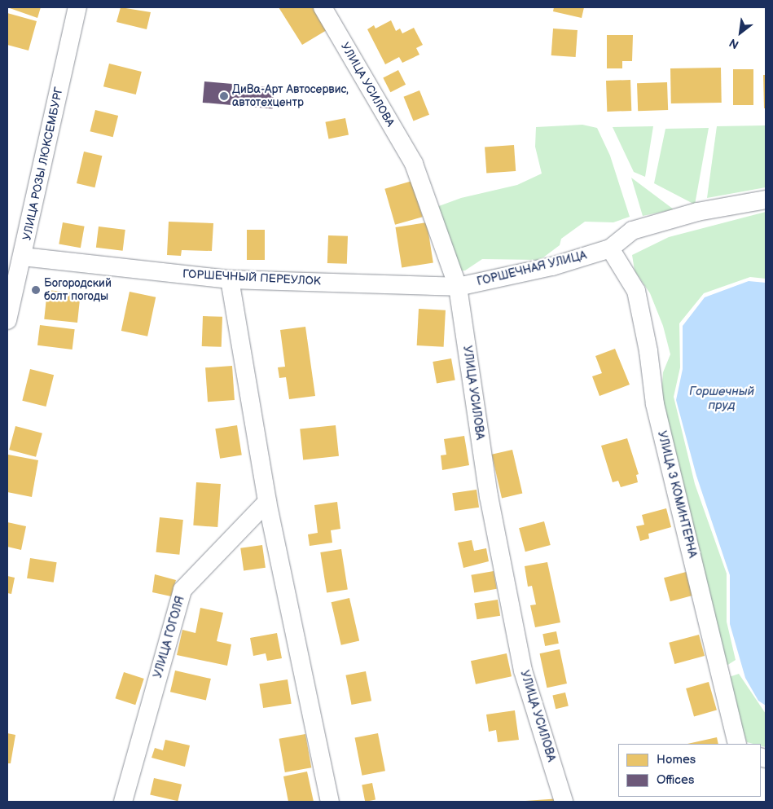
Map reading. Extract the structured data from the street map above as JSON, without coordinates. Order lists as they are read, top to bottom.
{
  "streets": {
    "street": [
      "УЛИЦА УСИЛОВА",
      "УЛИЦА РОЗЫ ЛЮКСЕМБУРГ",
      "ГОРШЕЧНАЯ УЛИЦА",
      "ГОРШЕЧНЫЙ ПЕРЕУЛОК",
      "УЛИЦА 3 КОМИНТЕРНА",
      "УЛИЦА ГОГОЛЯ"
    ]
  },
  "crossings": [
    ["УЛИЦА УСИЛОВА", "ГОРШЕЧНАЯ УЛИЦА"],
    ["УЛИЦА УСИЛОВА", "ГОРШЕЧНЫЙ ПЕРЕУЛОК"],
    ["УЛИЦА РОЗЫ ЛЮКСЕМБУРГ", "ГОРШЕЧНЫЙ ПЕРЕУЛОК"],
    ["ГОРШЕЧНАЯ УЛИЦА", "ГОРШЕЧНЫЙ ПЕРЕУЛОК"],
    ["ГОРШЕЧНАЯ УЛИЦА", "УЛИЦА 3 КОМИНТЕРНА"]
  ],
  "water": ["Горшечный пруд"],
  "places": ["ДиВа-Арт Автосервис, автотехцентр", "Богородский болт погоды"],
  "legend": ["Homes", "Offices"],
  "north": "bottom left"
}
